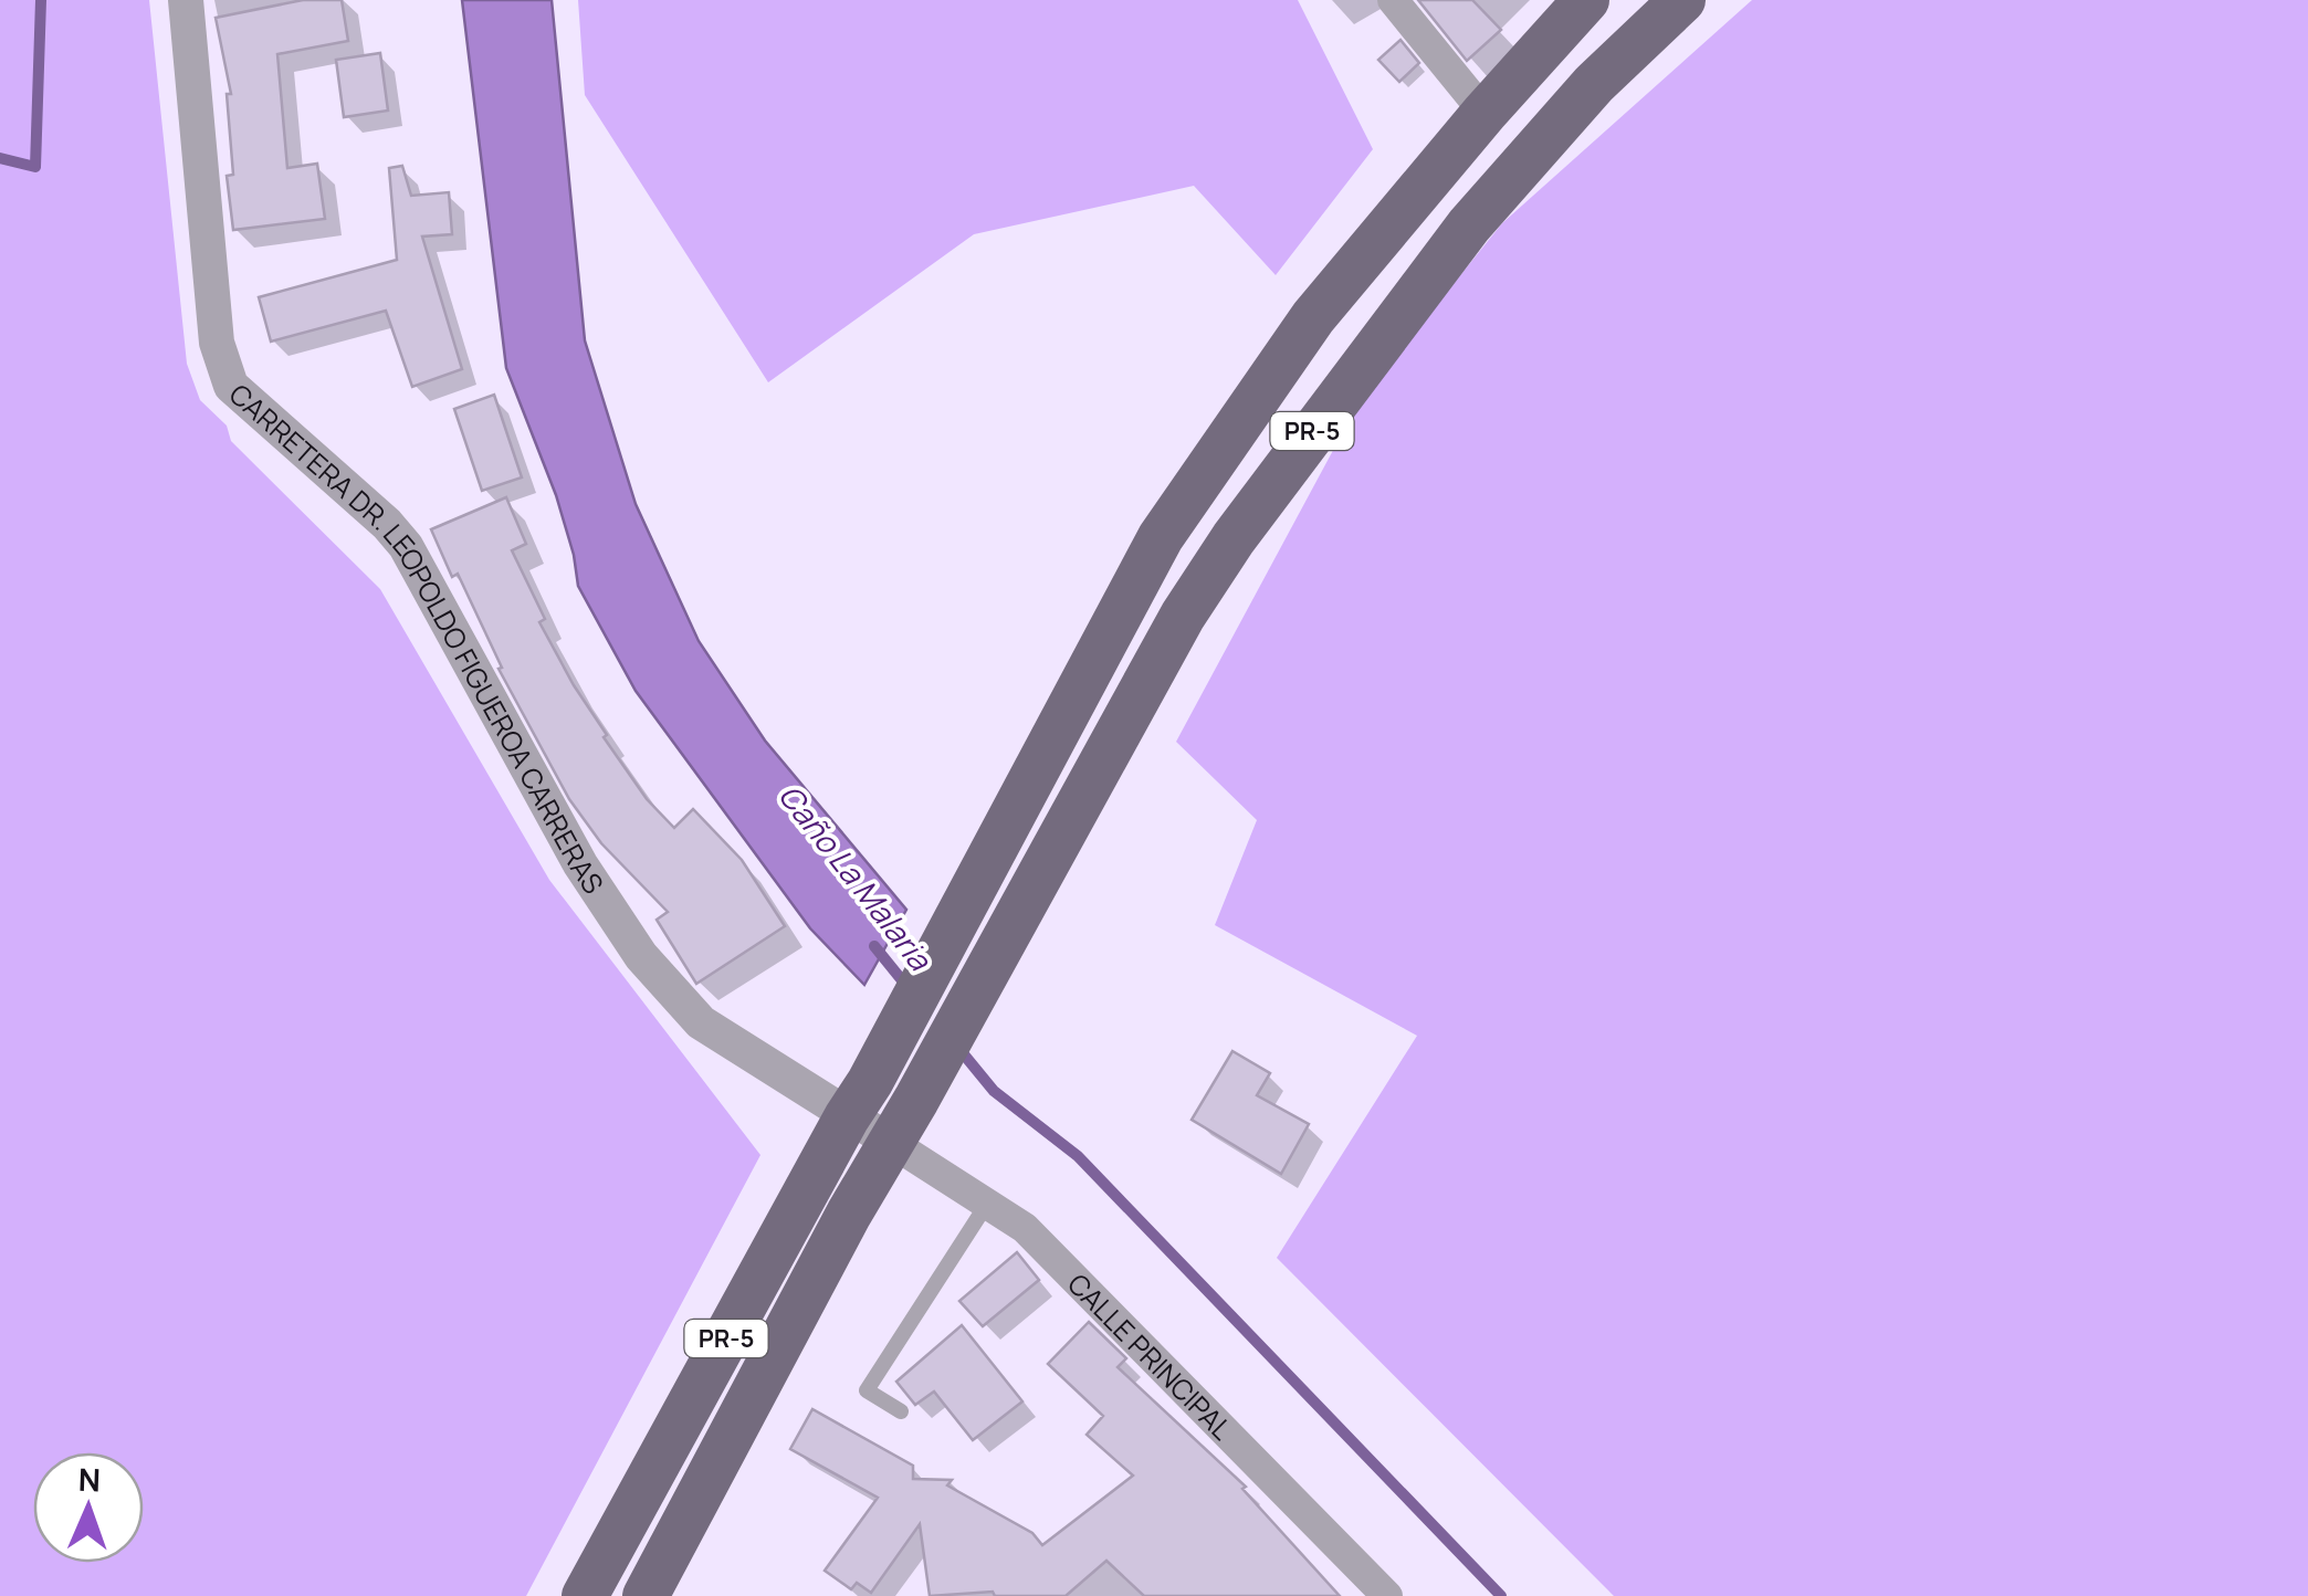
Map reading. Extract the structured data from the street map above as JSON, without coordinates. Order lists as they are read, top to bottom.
{
  "streets": {
    "main road": ["PR-5"],
    "street": ["CARRETERA DR. LEOPOLDO FIGUEROA CARRERAS", "CALLE PRINCIPAL"]
  },
  "crossings": [
    ["PR-5", "CARRETERA DR. LEOPOLDO FIGUEROA CARRERAS"],
    ["PR-5", "CALLE PRINCIPAL"],
    ["CARRETERA DR. LEOPOLDO FIGUEROA CARRERAS", "CALLE PRINCIPAL"]
  ],
  "water": ["Caño La Malaria"],
  "north": "top"
}
